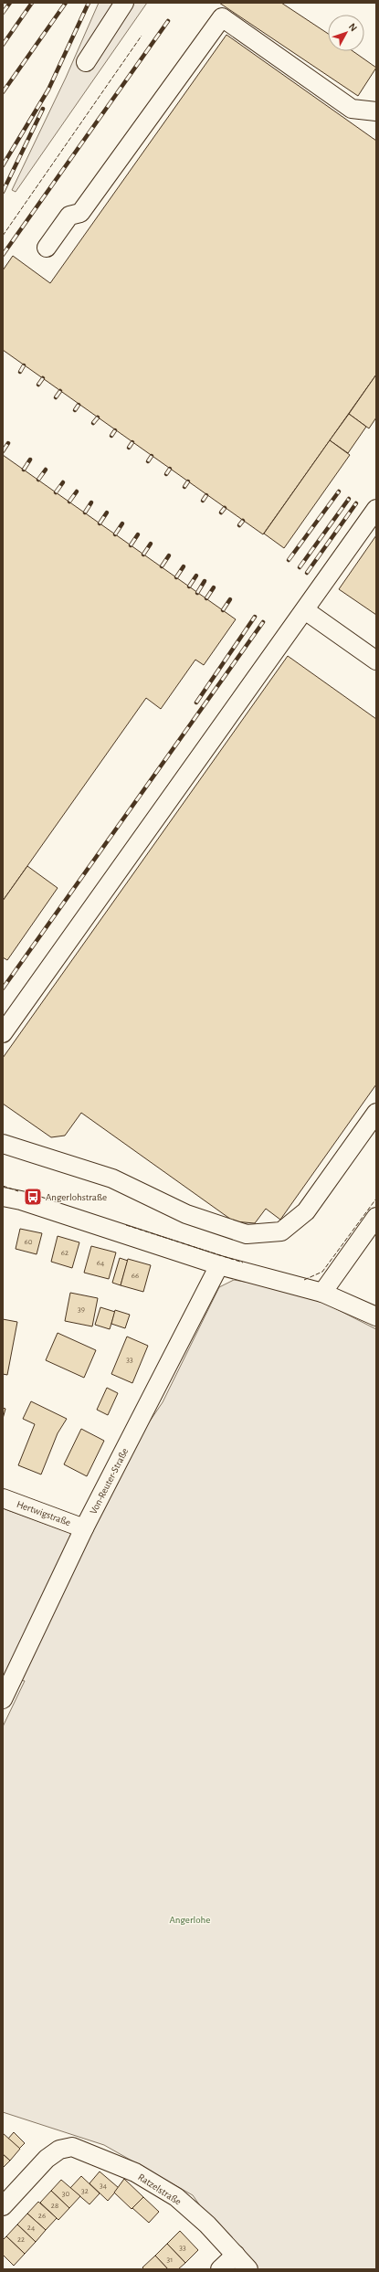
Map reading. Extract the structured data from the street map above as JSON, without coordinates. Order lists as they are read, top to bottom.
{
  "streets": {
    "street": ["Von-Reuter-Straße", "Hertwigstraße", "Ratzelstraße"]
  },
  "crossings": [
    ["Von-Reuter-Straße", "Hertwigstraße"]
  ],
  "parks": ["Angerlohe"],
  "places": {
    "bus stop": ["Angerlohstraße"]
  },
  "house_numbers": [
    "60",
    "62",
    "64",
    "66",
    "39",
    "33",
    "34",
    "32",
    "30",
    "28",
    "26",
    "24",
    "22",
    "33",
    "31"
  ],
  "north": "top right"
}
